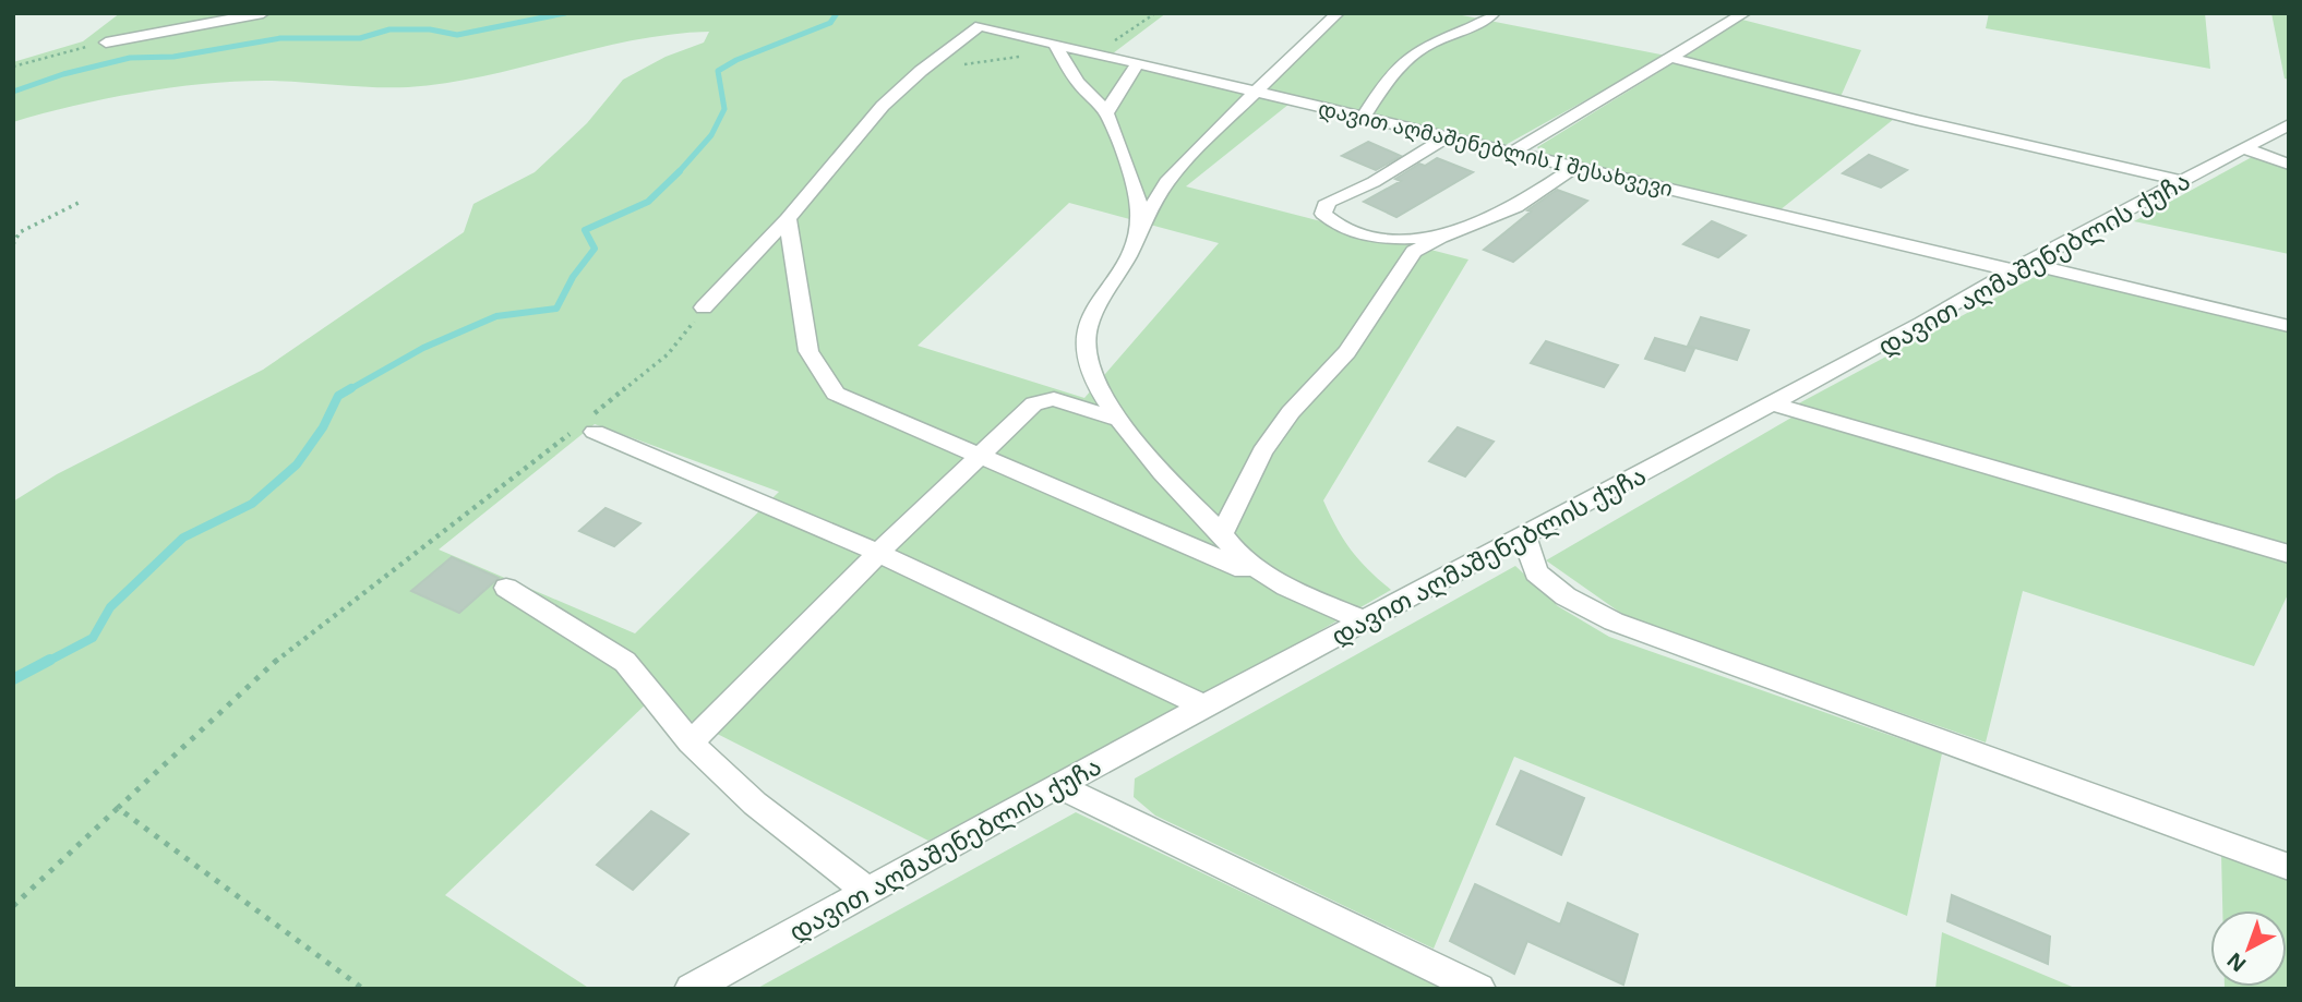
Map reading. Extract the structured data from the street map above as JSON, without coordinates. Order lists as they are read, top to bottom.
{
  "streets": {
    "street": ["დავით აღმაშენებლის I შესახვევი", "დავით აღმაშენებლის ქუჩა"]
  },
  "crossings": [
    ["დავით აღმაშენებლის I შესახვევი", "დავით აღმაშენებლის ქუჩა"]
  ],
  "north": "bottom left"
}
